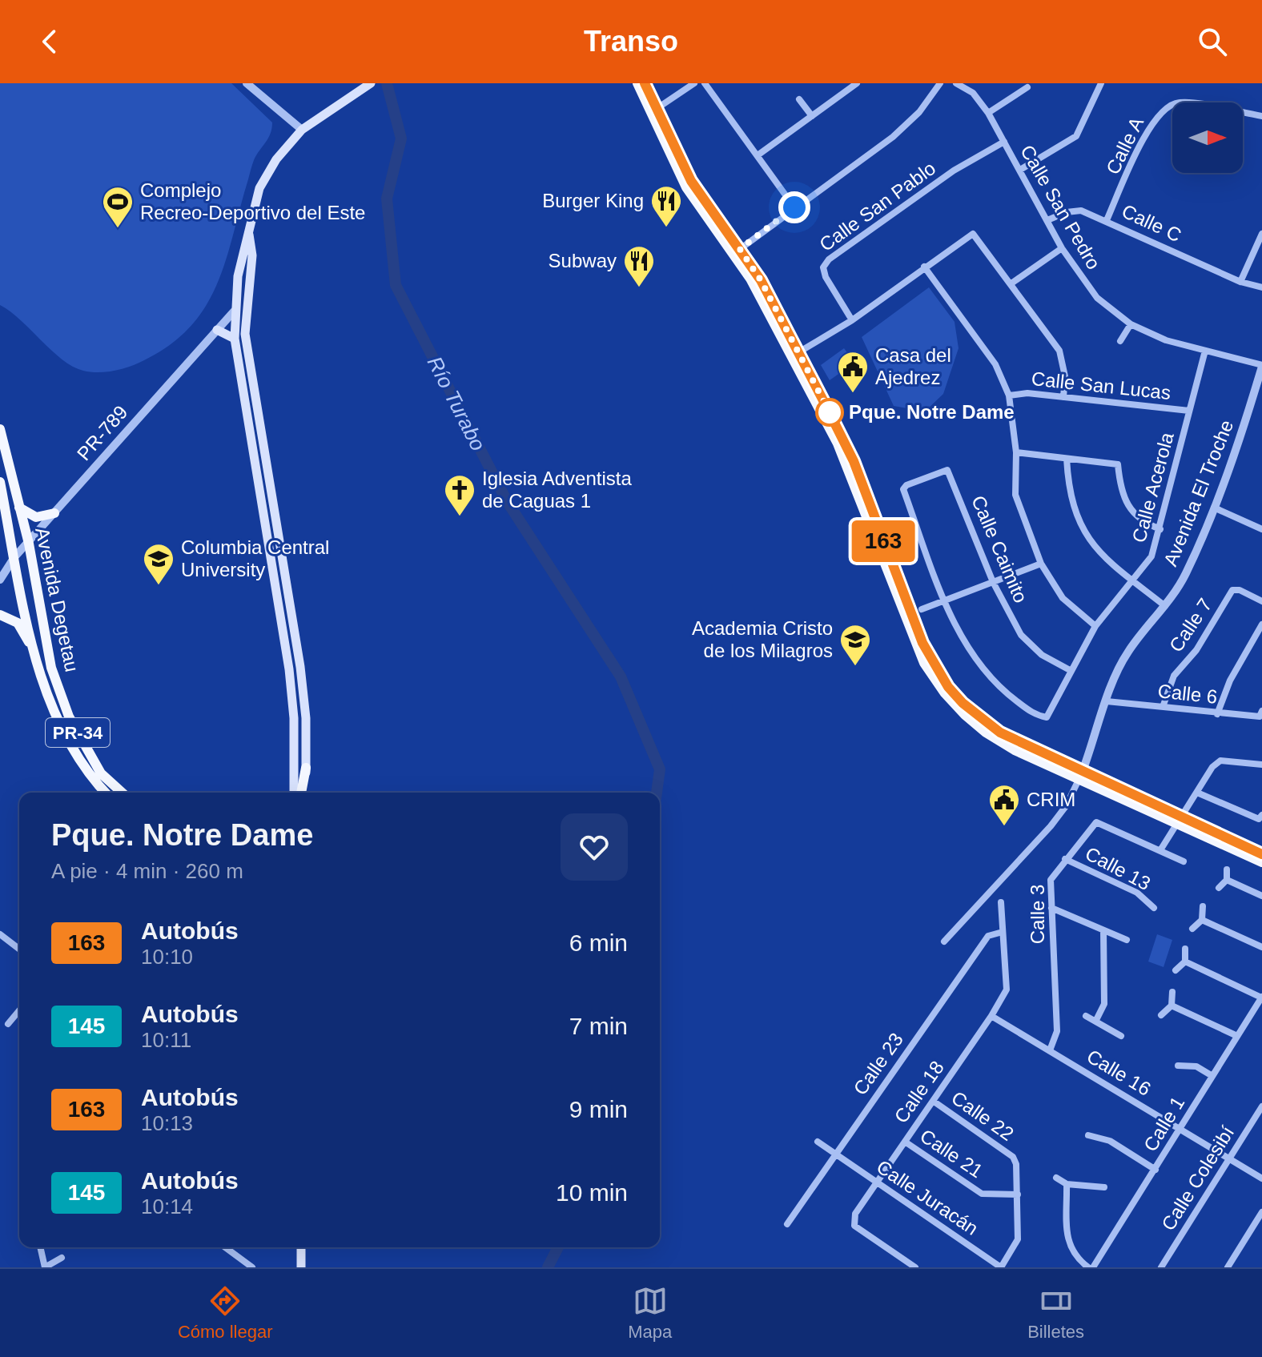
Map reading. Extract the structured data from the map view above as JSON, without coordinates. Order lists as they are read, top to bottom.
{
  "streets": {
    "main road": ["Avenida Degetau", "PR-34"],
    "street": [
      "Calle A",
      "Calle San Pablo",
      "Calle San Pedro",
      "Calle C",
      "Calle San Lucas",
      "PR-789",
      "Calle Acerola",
      "Avenida El Troche",
      "Calle Caimito",
      "Calle 7",
      "Calle 6",
      "Calle 13",
      "Calle 3",
      "Calle 23",
      "Calle 16",
      "Calle 18",
      "Calle 22",
      "Calle 1",
      "Calle 21",
      "Calle Colesibí",
      "Calle Juracán"
    ]
  },
  "crossings": [
    ["Calle A", "Calle C"],
    ["Calle San Pablo", "Calle San Pedro"],
    ["Calle San Pedro", "Calle C"],
    ["Calle San Pedro", "Calle Acerola"],
    ["Calle San Pedro", "Avenida El Troche"],
    ["Calle San Lucas", "Calle Acerola"],
    ["PR-789", "Avenida Degetau"],
    ["Calle Acerola", "Calle Caimito"],
    ["Avenida El Troche", "Calle 6"],
    ["Calle 7", "Calle 6"],
    ["Calle 13", "Calle 3"],
    ["Calle 3", "Calle 16"],
    ["Calle 23", "Calle 18"],
    ["Calle 23", "Calle Juracán"],
    ["Calle 16", "Calle 18"],
    ["Calle 16", "Calle 1"],
    ["Calle 16", "Calle Colesibí"],
    ["Calle 18", "Calle 22"],
    ["Calle 18", "Calle 21"],
    ["Calle 18", "Calle Juracán"],
    ["Calle 22", "Calle 21"],
    ["Calle 22", "Calle Juracán"]
  ],
  "water": ["Río Turabo"],
  "places": {
    "restaurant": ["Burger King", "Subway"],
    "sports": ["Complejo Recreo-Deportivo del Este"],
    "public building": ["Casa del Ajedrez", "CRIM"],
    "other": ["Pque. Notre Dame"],
    "church": ["Iglesia Adventista de Caguas 1"],
    "school or university": ["Columbia Central University", "Academia Cristo de los Milagros"]
  },
  "lines": ["bus line 163"],
  "north": "right",
  "page": {
    "header": "Transo",
    "on_map": "163",
    "heading": ["Pque. Notre Dame", "A pie · 4 min · 260 m"],
    "list": [
      {
        "mark": "163",
        "name": "Autobús",
        "note": "10:10",
        "value": "6 min"
      },
      {
        "mark": "145",
        "name": "Autobús",
        "note": "10:11",
        "value": "7 min"
      },
      {
        "mark": "163",
        "name": "Autobús",
        "note": "10:13",
        "value": "9 min"
      },
      {
        "mark": "145",
        "name": "Autobús",
        "note": "10:14",
        "value": "10 min"
      }
    ],
    "tabs": ["Cómo llegar", "Mapa", "Billetes"]
  }
}
